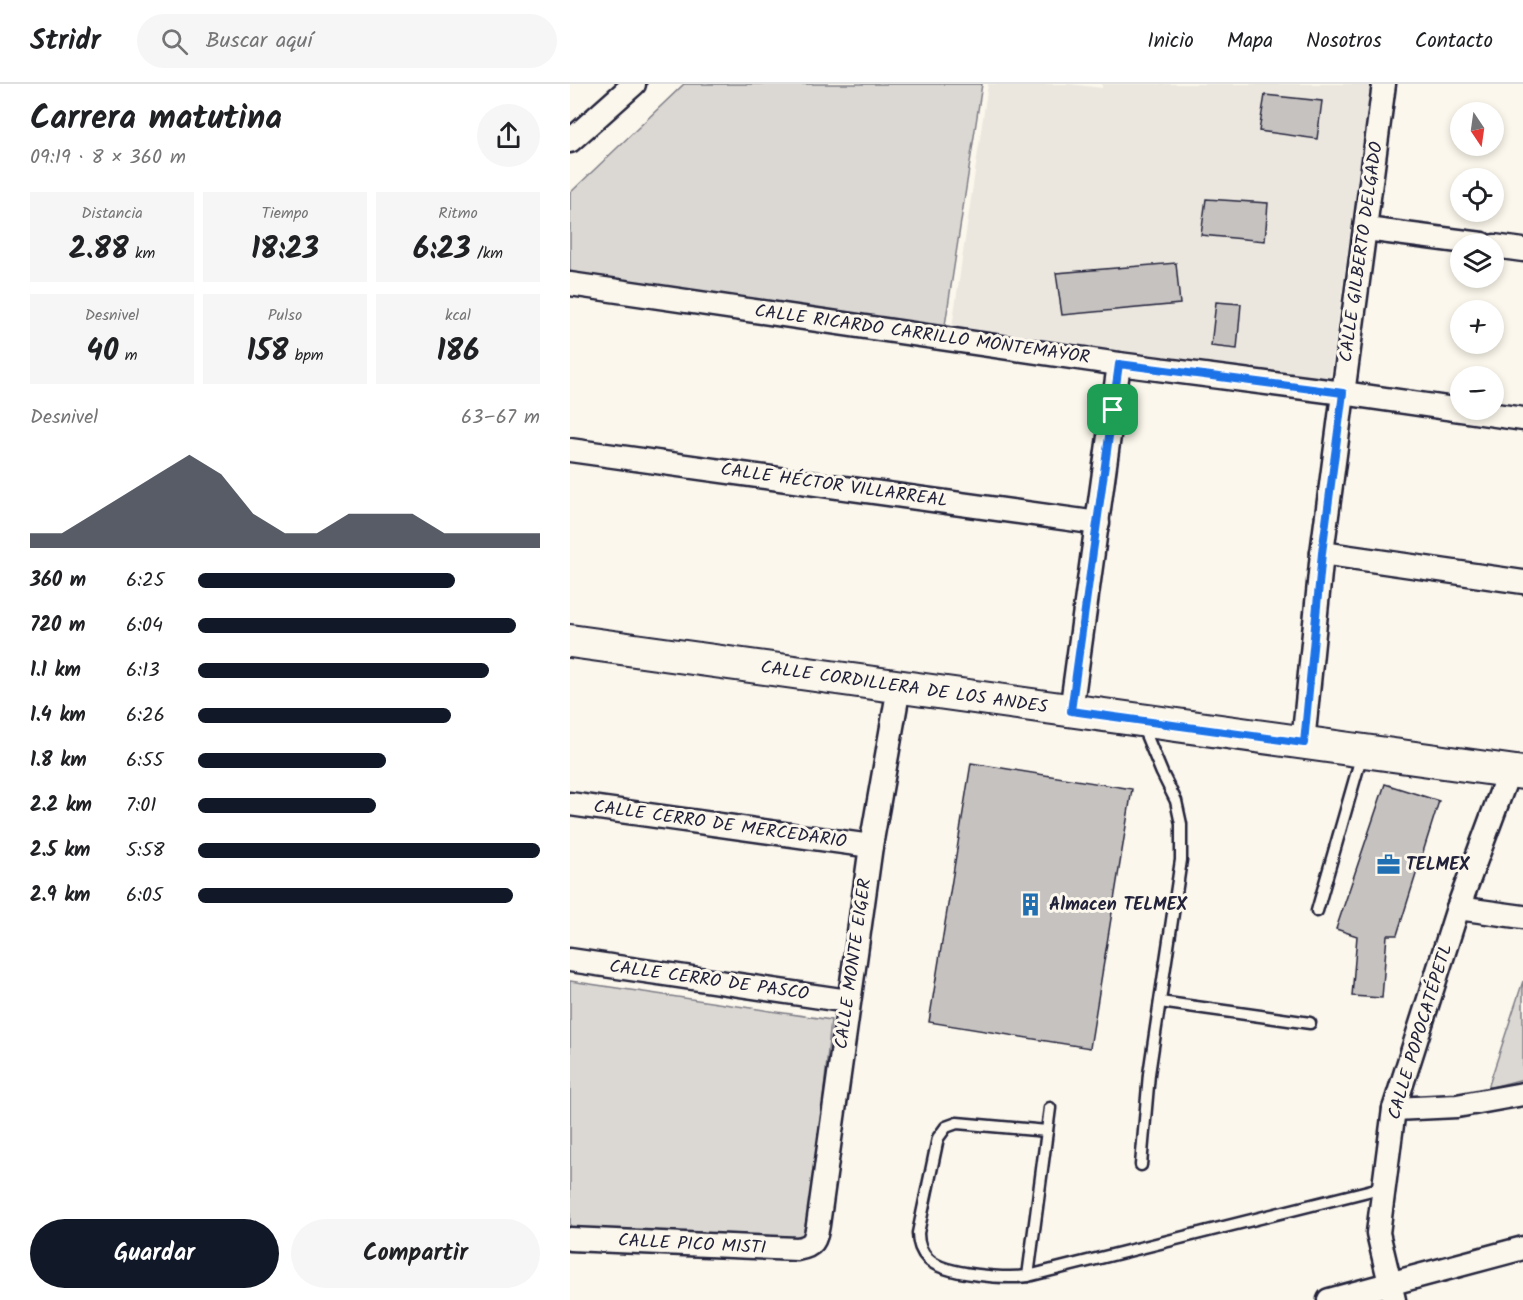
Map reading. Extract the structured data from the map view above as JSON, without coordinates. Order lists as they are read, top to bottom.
{
  "streets": {
    "street": [
      "CALLE GILBERTO DELGADO",
      "CALLE RICARDO CARRILLO MONTEMAYOR",
      "CALLE HÉCTOR VILLARREAL",
      "CALLE CORDILLERA DE LOS ANDES",
      "CALLE CERRO DE MERCEDARIO",
      "CALLE MONTE EIGER",
      "CALLE CERRO DE PASCO",
      "CALLE POPOCATÉPETL",
      "CALLE PICO MISTI"
    ]
  },
  "crossings": [
    ["CALLE GILBERTO DELGADO", "CALLE RICARDO CARRILLO MONTEMAYOR"],
    ["CALLE GILBERTO DELGADO", "CALLE CORDILLERA DE LOS ANDES"],
    ["CALLE CORDILLERA DE LOS ANDES", "CALLE MONTE EIGER"],
    ["CALLE CORDILLERA DE LOS ANDES", "CALLE POPOCATÉPETL"],
    ["CALLE CERRO DE MERCEDARIO", "CALLE MONTE EIGER"],
    ["CALLE MONTE EIGER", "CALLE CERRO DE PASCO"],
    ["CALLE MONTE EIGER", "CALLE PICO MISTI"]
  ],
  "places": {
    "office": ["TELMEX"],
    "building": ["Almacen TELMEX"]
  },
  "north": "bottom",
  "page": {
    "header": "Stridr",
    "search": "Buscar aquí",
    "nav": [
      "Inicio",
      "Mapa",
      "Nosotros",
      "Contacto"
    ],
    "heading": ["Carrera matutina", "09:19 · 8 × 360 m"],
    "map_buttons": ["+", "−"],
    "stats": [
      ["Distancia", "2.88 km"],
      ["Tiempo", "18:23"],
      ["Ritmo", "6:23 /km"],
      ["Desnivel", "40 m"],
      ["Pulso", "158 bpm"],
      ["kcal", "186"]
    ],
    "chart": ["Desnivel", "63–67 m"],
    "list": [
      {
        "name": "360 m",
        "note": "6:25"
      },
      {
        "name": "720 m",
        "note": "6:04"
      },
      {
        "name": "1.1 km",
        "note": "6:13"
      },
      {
        "name": "1.4 km",
        "note": "6:26"
      },
      {
        "name": "1.8 km",
        "note": "6:55"
      },
      {
        "name": "2.2 km",
        "note": "7:01"
      },
      {
        "name": "2.5 km",
        "note": "5:58"
      },
      {
        "name": "2.9 km",
        "note": "6:05"
      }
    ],
    "buttons": ["Guardar", "Compartir"]
  }
}
